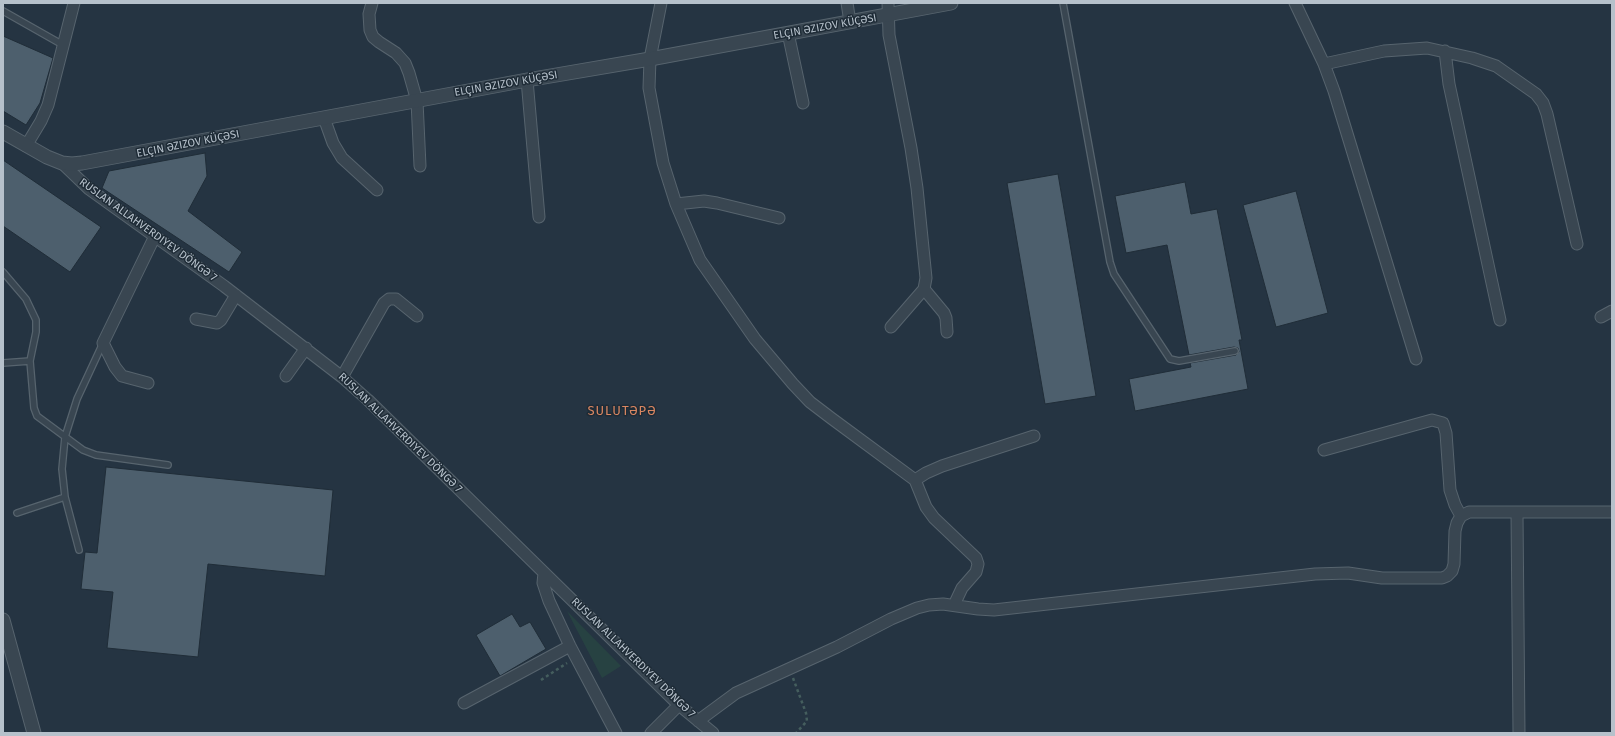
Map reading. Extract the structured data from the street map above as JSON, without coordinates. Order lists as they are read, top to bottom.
{
  "streets": {
    "street": ["ELÇIN ƏZIZOV KÜÇƏSI", "RUSLAN ALLAHVERDIYEV DÖNGƏ 7"]
  },
  "crossings": [
    ["ELÇIN ƏZIZOV KÜÇƏSI", "RUSLAN ALLAHVERDIYEV DÖNGƏ 7"]
  ],
  "districts": ["SULUTƏPƏ"]
}
